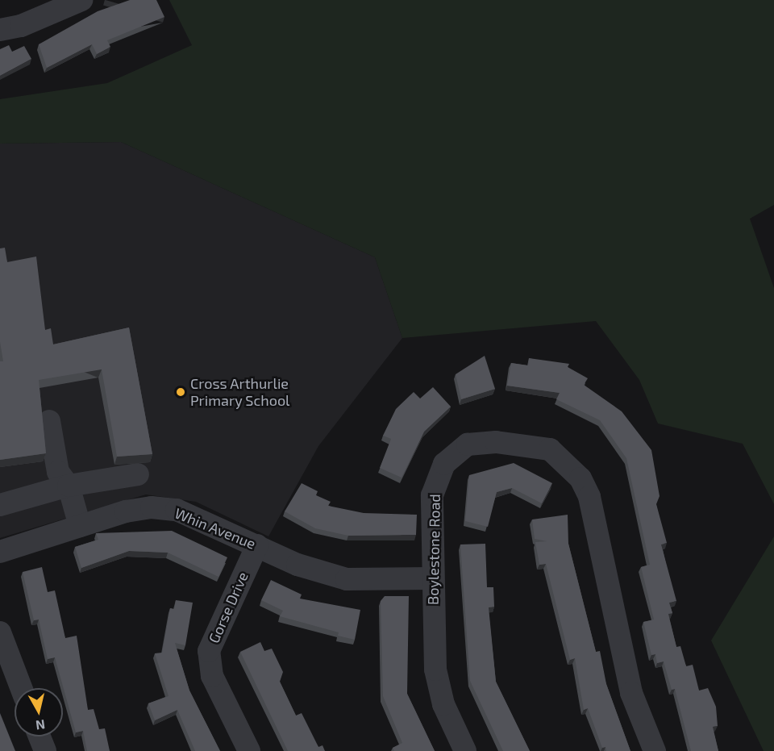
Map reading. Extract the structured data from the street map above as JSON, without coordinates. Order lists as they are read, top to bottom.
{
  "streets": {
    "street": ["Whin Avenue", "Boylestone Road", "Gorse Drive"]
  },
  "crossings": [
    ["Whin Avenue", "Boylestone Road"],
    ["Whin Avenue", "Gorse Drive"]
  ],
  "places": ["Cross Arthurlie Primary School"],
  "north": "bottom"
}
